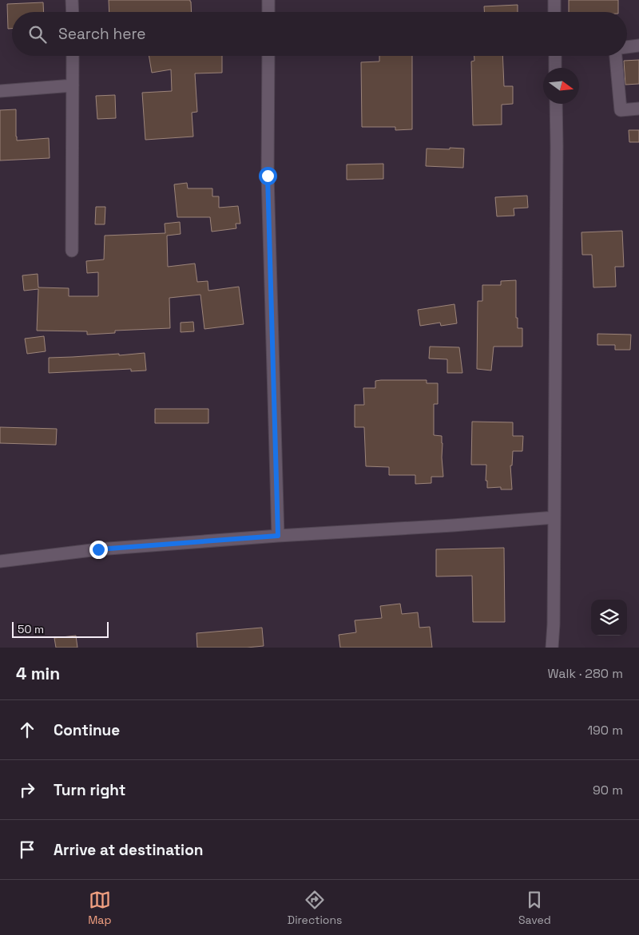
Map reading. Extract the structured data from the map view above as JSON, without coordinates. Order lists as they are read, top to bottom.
{
  "scale_bar": "50 m",
  "north": "right",
  "page": {
    "search": "Search here",
    "scale": "50 m",
    "heading": ["4 min", "Walk · 280 m"],
    "list": [
      ["Continue", "190 m"],
      ["Turn right", "90 m"],
      "Arrive at destination"
    ],
    "nav": ["Map", "Directions", "Saved"]
  }
}
